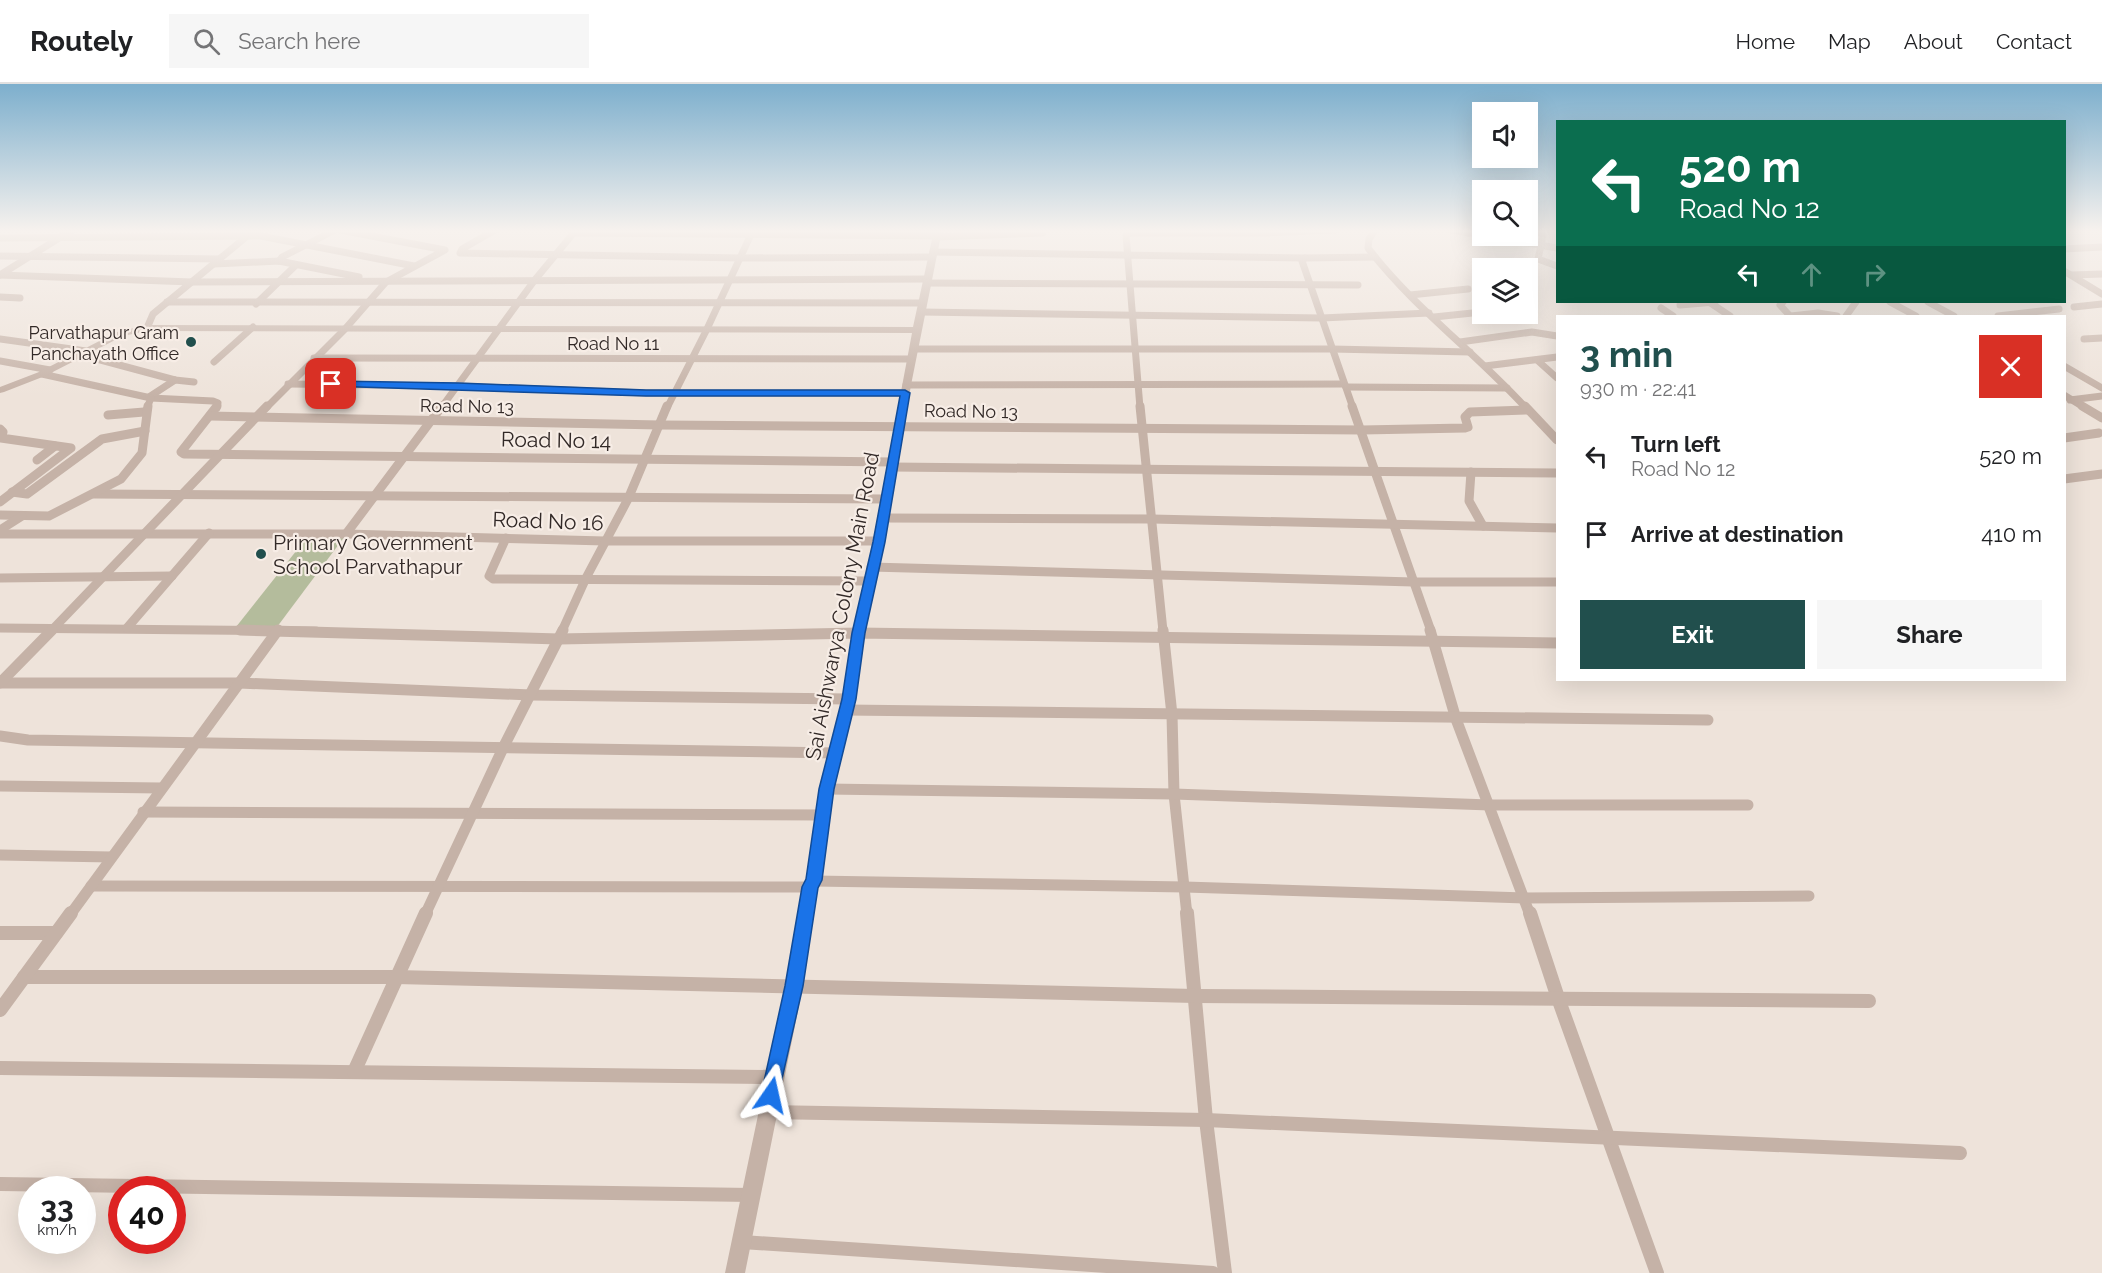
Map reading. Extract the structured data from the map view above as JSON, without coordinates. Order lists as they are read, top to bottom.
{
  "streets": {
    "street": [
      "Road No 11",
      "Road No 13",
      "Road No 14",
      "Road No 16",
      "Sai Aishwarya Colony Main Road"
    ]
  },
  "crossings": [
    ["Road No 11", "Sai Aishwarya Colony Main Road"],
    ["Road No 13", "Road No 14"],
    ["Road No 13", "Sai Aishwarya Colony Main Road"],
    ["Road No 14", "Sai Aishwarya Colony Main Road"],
    ["Road No 16", "Sai Aishwarya Colony Main Road"]
  ],
  "places": ["Parvathapur Gram Panchayath Office", "Primary Government School Parvathapur"],
  "page": {
    "header": "Routely",
    "search": "Search here",
    "nav": [
      "Home",
      "Map",
      "About",
      "Contact"
    ],
    "turn": ["520 m", "Road No 12"],
    "heading": ["3 min", "930 m · 22:41"],
    "list": [
      {
        "name": "Turn left",
        "note": "Road No 12",
        "value": "520 m"
      },
      {
        "name": "Arrive at destination",
        "value": "410 m"
      }
    ],
    "buttons": ["Exit", "Share"],
    "speed": "33 km/h",
    "limit": "40"
  }
}
